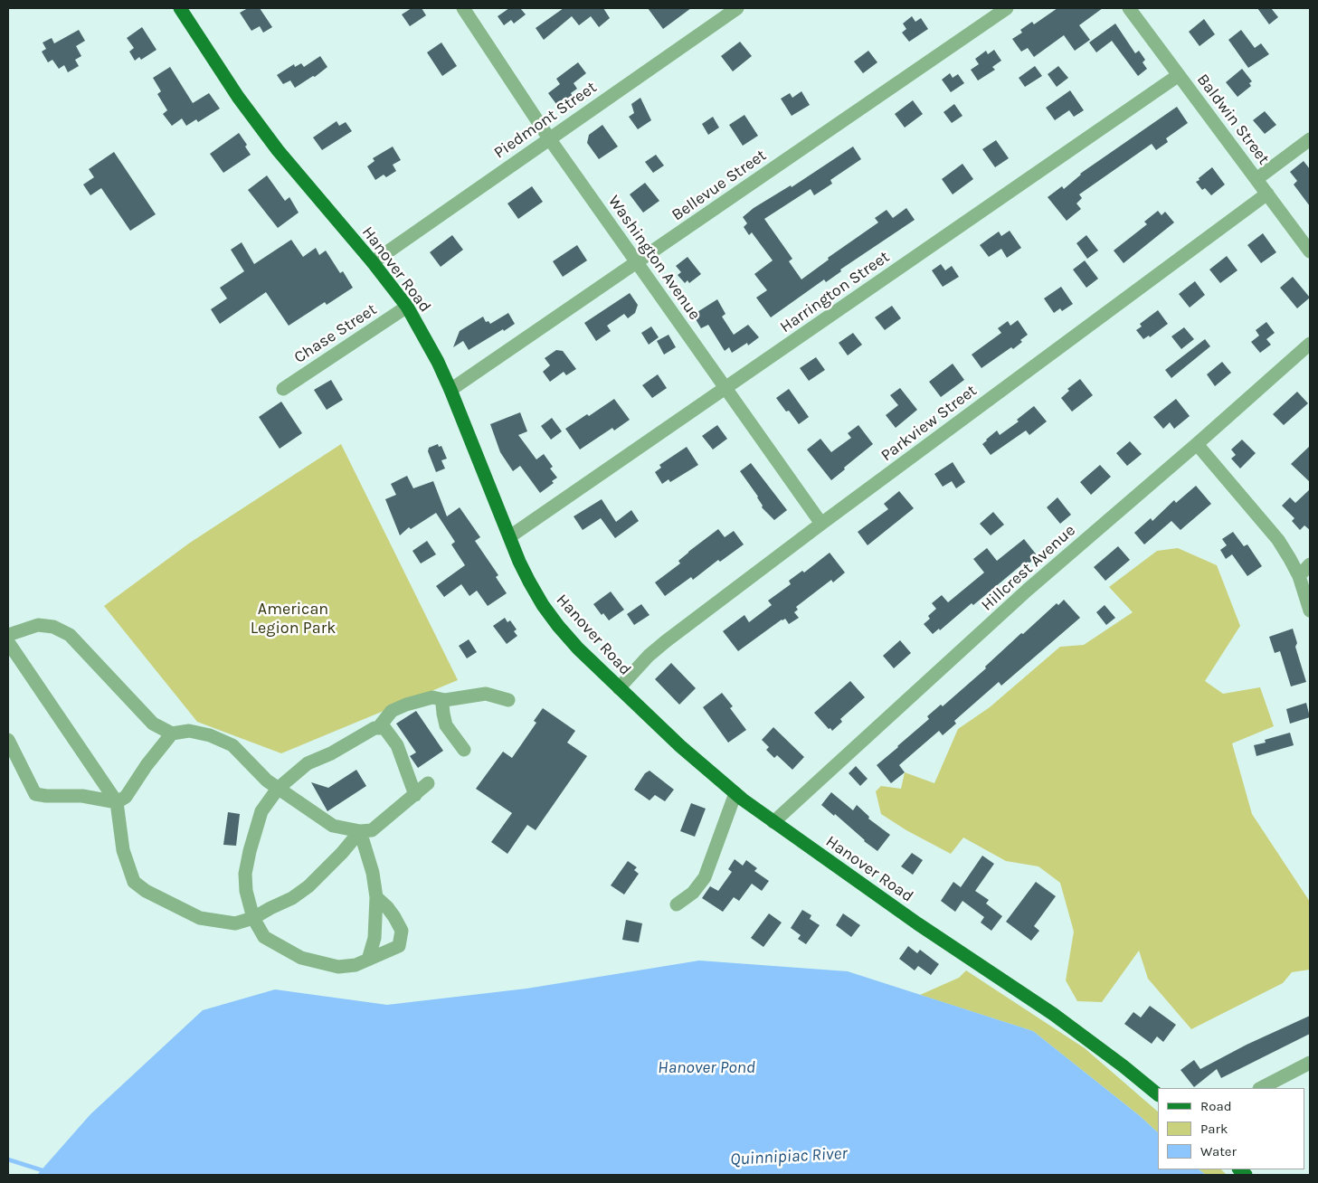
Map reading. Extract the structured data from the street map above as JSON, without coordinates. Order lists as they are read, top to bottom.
{
  "streets": {
    "main road": ["Hanover Road"],
    "street": [
      "Baldwin Street",
      "Piedmont Street",
      "Bellevue Street",
      "Washington Avenue",
      "Harrington Street",
      "Chase Street",
      "Parkview Street",
      "Hillcrest Avenue"
    ]
  },
  "crossings": [
    ["Baldwin Street", "Harrington Street"],
    ["Baldwin Street", "Parkview Street"],
    ["Piedmont Street", "Washington Avenue"],
    ["Piedmont Street", "Hanover Road"],
    ["Bellevue Street", "Washington Avenue"],
    ["Bellevue Street", "Hanover Road"],
    ["Washington Avenue", "Harrington Street"],
    ["Washington Avenue", "Parkview Street"],
    ["Hanover Road", "Harrington Street"],
    ["Hanover Road", "Chase Street"],
    ["Hanover Road", "Parkview Street"],
    ["Hanover Road", "Hillcrest Avenue"]
  ],
  "water": ["Hanover Pond", "Quinnipiac River"],
  "parks": ["American Legion Park"],
  "legend": ["Road", "Park", "Water"]
}
